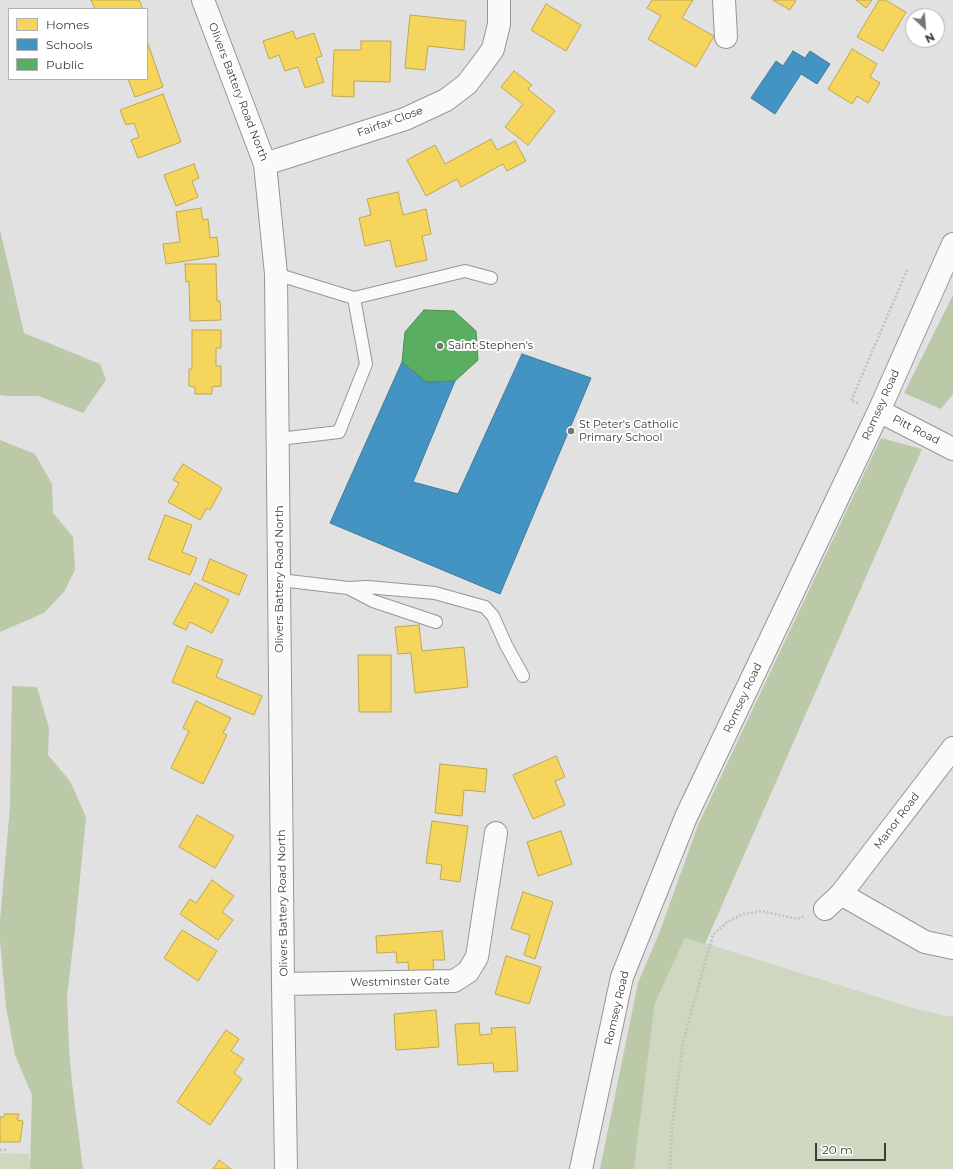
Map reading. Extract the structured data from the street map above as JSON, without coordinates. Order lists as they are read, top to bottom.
{
  "streets": {
    "street": [
      "Olivers Battery Road North",
      "Fairfax Close",
      "Romsey Road",
      "Pitt Road",
      "Manor Road",
      "Westminster Gate"
    ]
  },
  "crossings": [
    ["Olivers Battery Road North", "Fairfax Close"],
    ["Olivers Battery Road North", "Westminster Gate"],
    ["Romsey Road", "Pitt Road"]
  ],
  "places": ["Saint Stephen's", "St Peter's Catholic Primary School"],
  "legend": ["Homes", "Schools", "Public"],
  "scale_bar": "20 m",
  "north": "bottom right"
}
